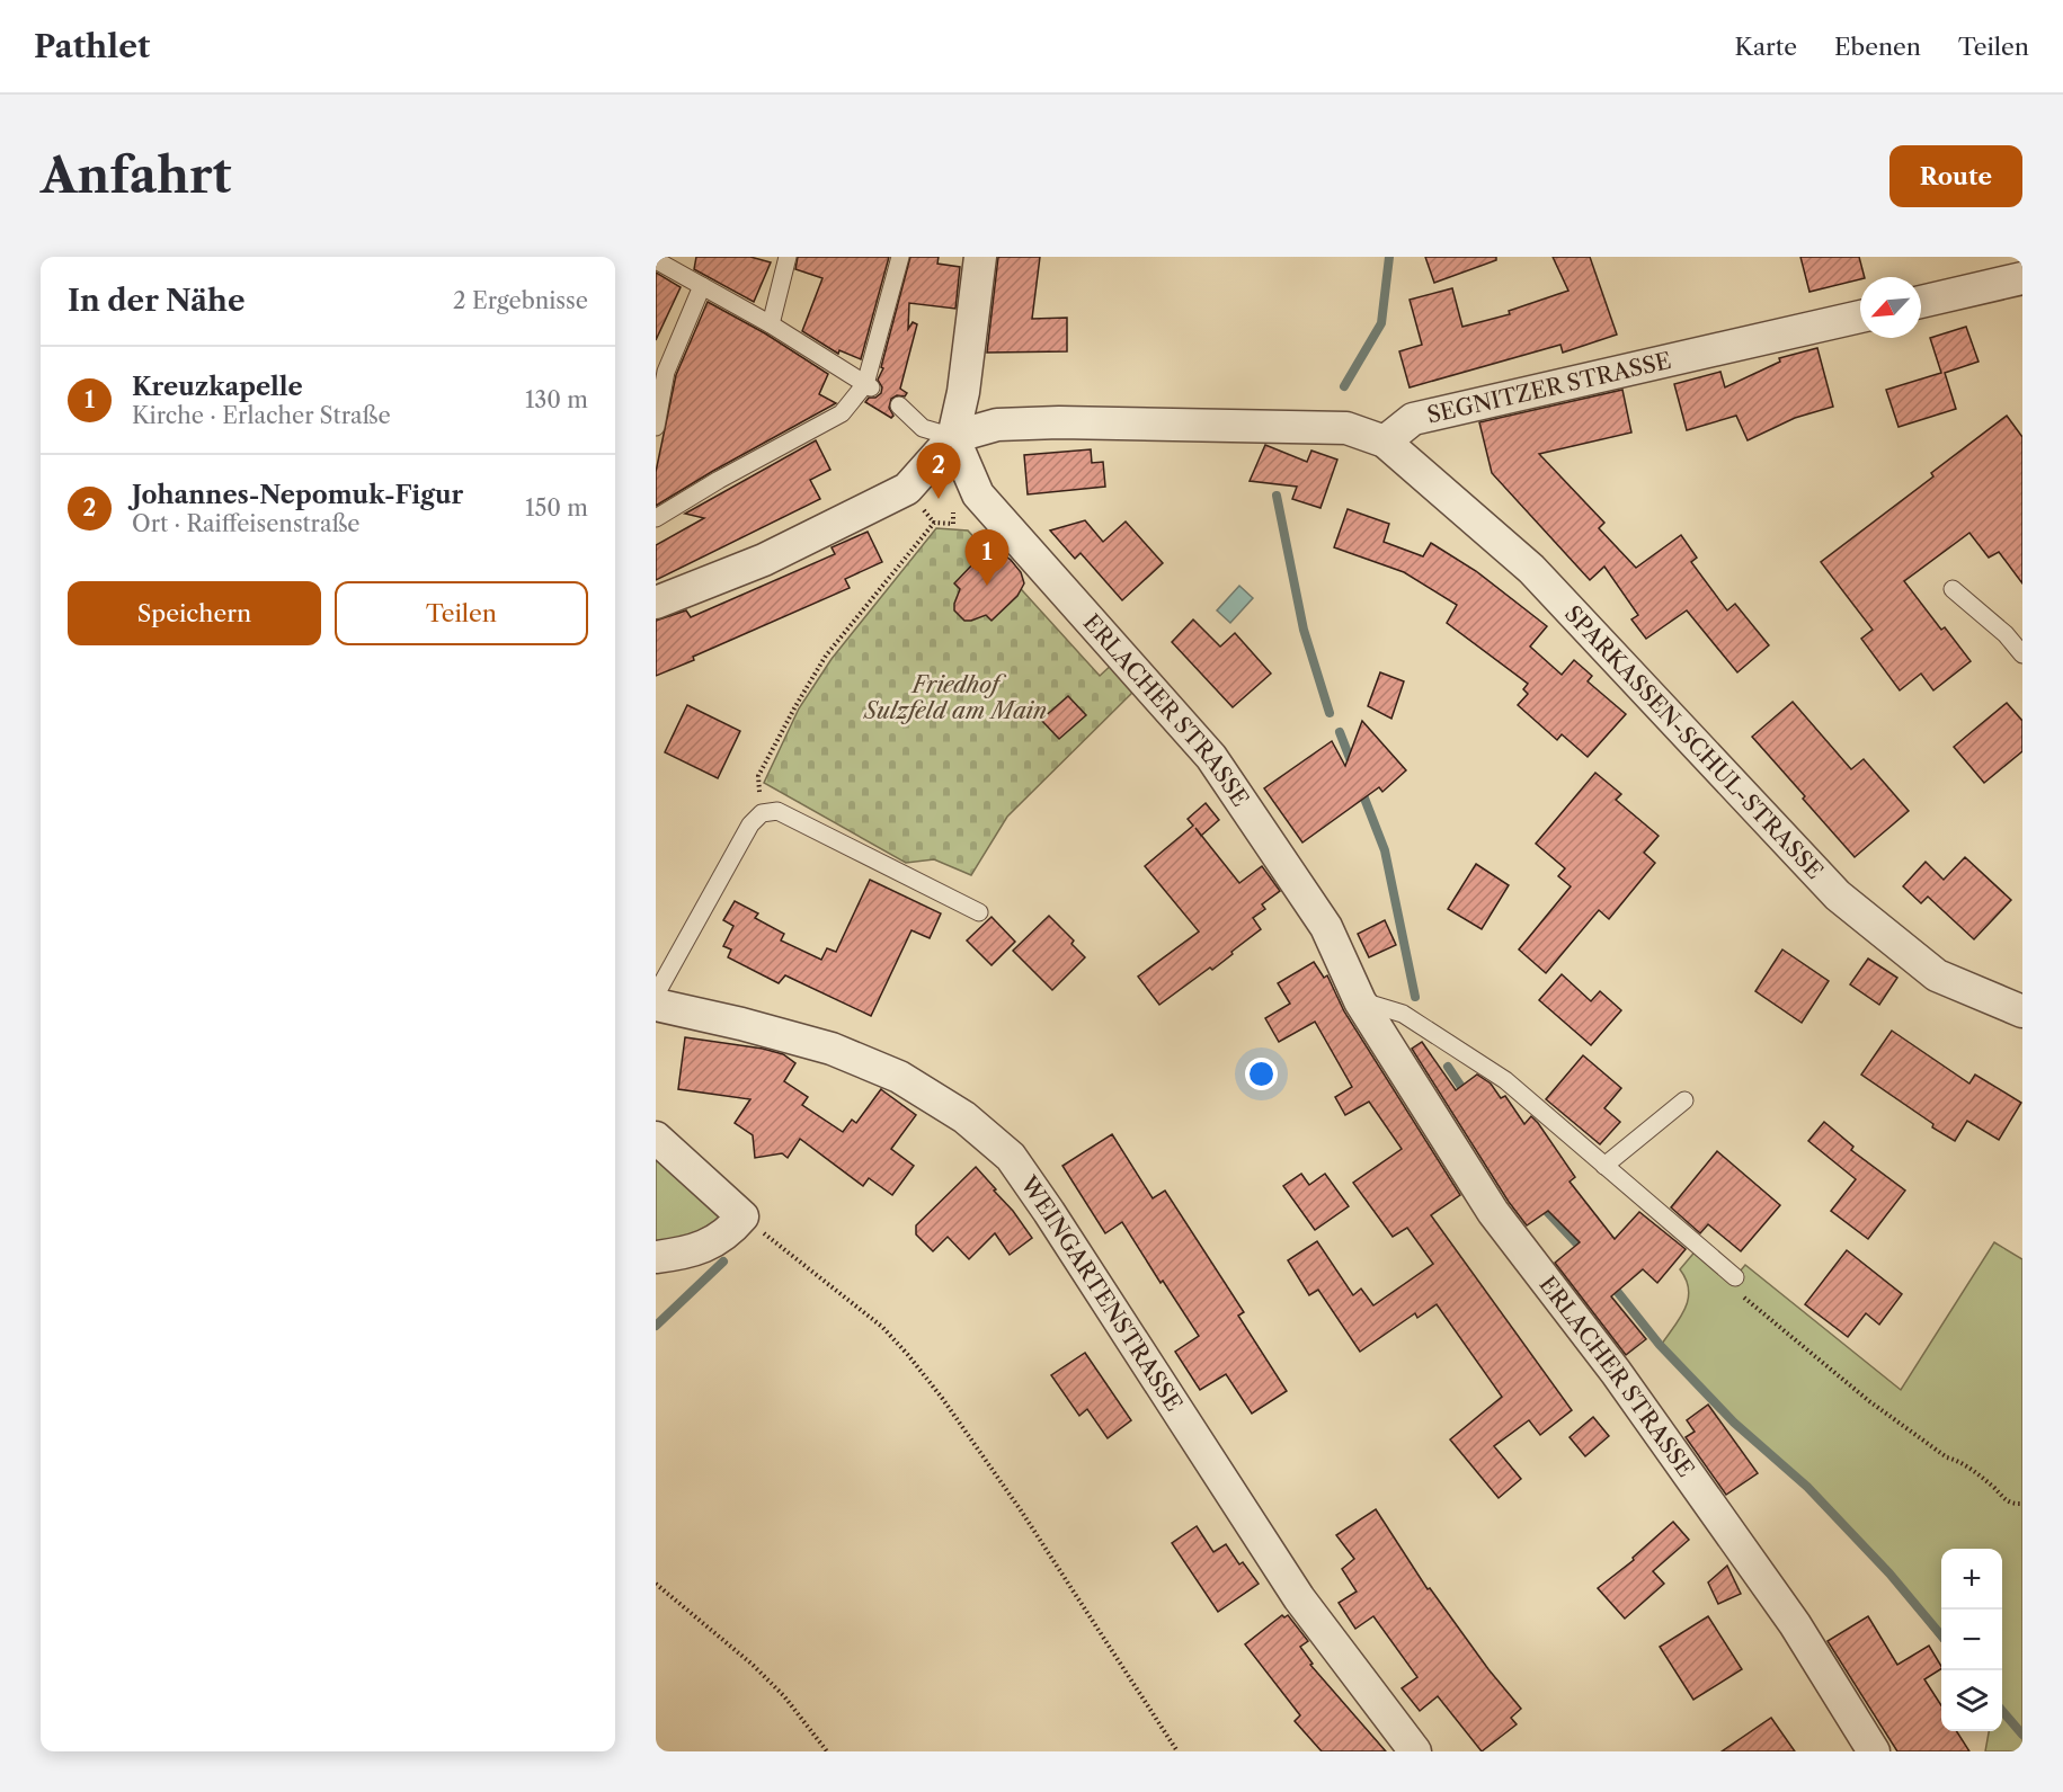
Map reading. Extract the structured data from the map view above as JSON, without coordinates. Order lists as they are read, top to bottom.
{
  "streets": {
    "street": [
      "SEGNITZER STRASSE",
      "ERLACHER STRASSE",
      "SPARKASSEN-SCHUL-STRASSE",
      "WEINGARTENSTRASSE"
    ]
  },
  "crossings": [
    ["SEGNITZER STRASSE", "SPARKASSEN-SCHUL-STRASSE"]
  ],
  "parks": ["Friedhof Sulzfeld am Main"],
  "north": "bottom left",
  "page": {
    "header": "Pathlet",
    "nav": ["Karte", "Ebenen", "Teilen"],
    "buttons": [
      "Route",
      ["Speichern", "Teilen"]
    ],
    "title": "Anfahrt",
    "heading": ["In der Nähe", "2 Ergebnisse"],
    "list": [
      {
        "mark": "1",
        "name": "Kreuzkapelle",
        "note": "Kirche · Erlacher Straße",
        "value": "130 m"
      },
      {
        "mark": "2",
        "name": "Johannes-Nepomuk-Figur",
        "note": "Ort · Raiffeisenstraße",
        "value": "150 m"
      }
    ],
    "pins": ["2", "1"],
    "map_buttons": ["+", "−"]
  }
}
